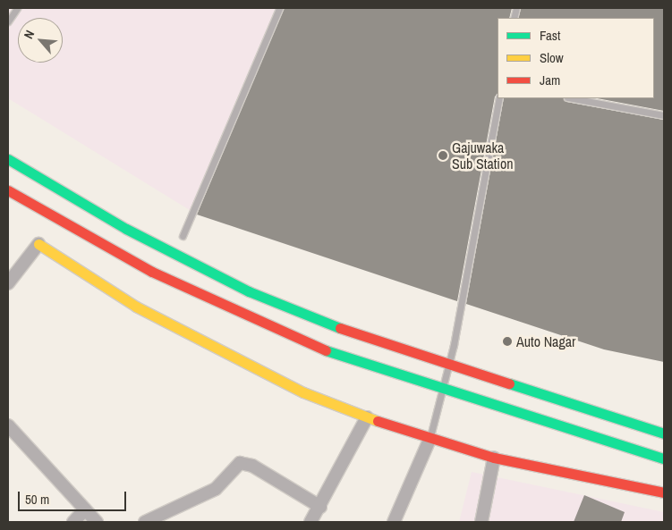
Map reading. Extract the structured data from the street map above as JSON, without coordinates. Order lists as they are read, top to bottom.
{
  "places": ["Gajuwaka Sub Station", "Auto Nagar"],
  "legend": ["Fast", "Slow", "Jam"],
  "scale_bar": "50 m",
  "north": "top left"
}
